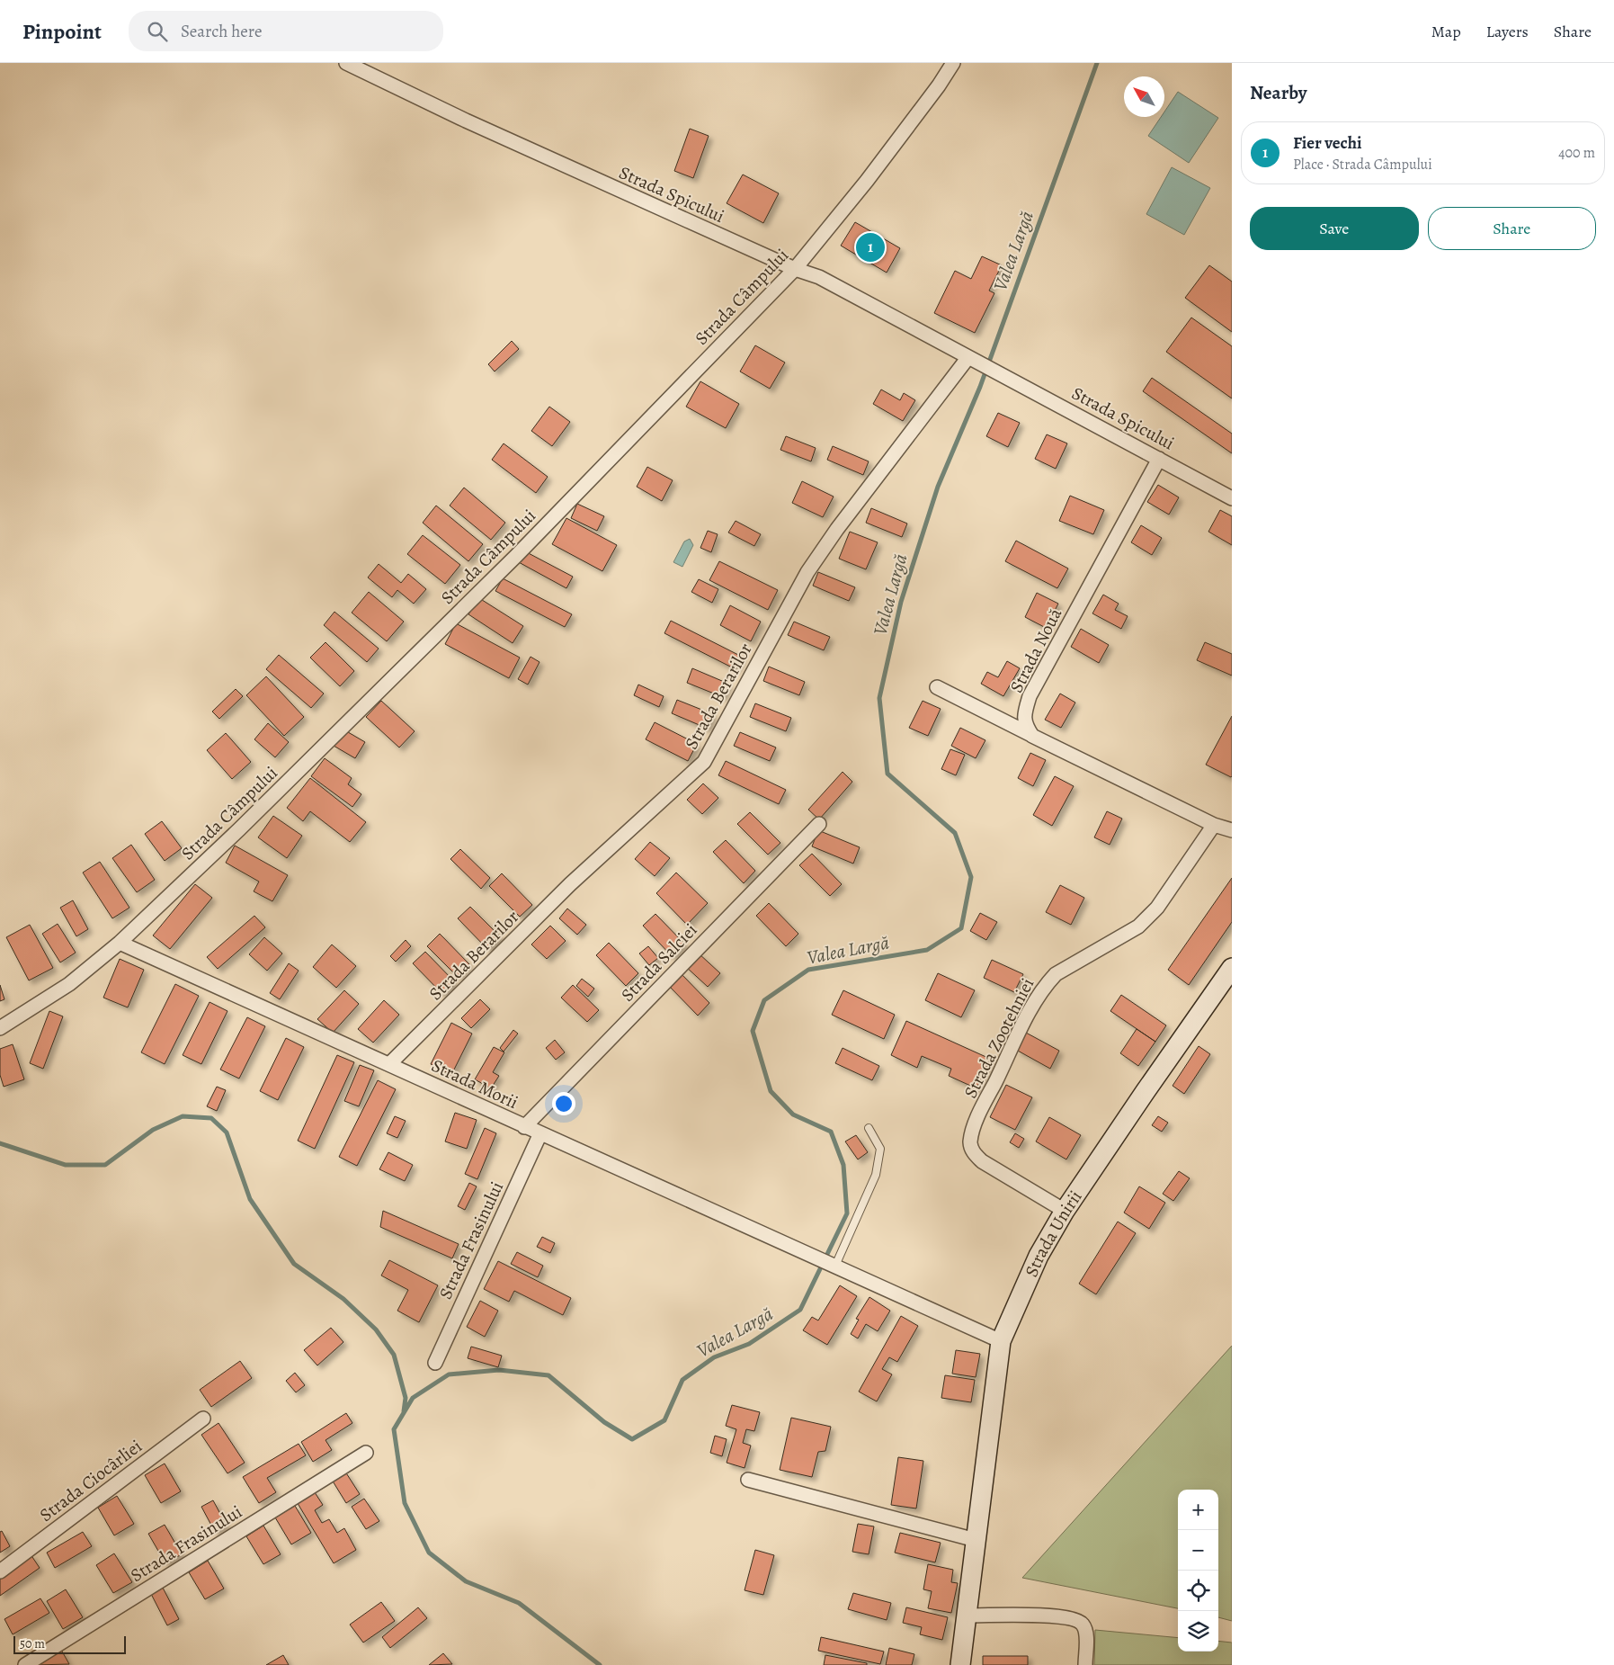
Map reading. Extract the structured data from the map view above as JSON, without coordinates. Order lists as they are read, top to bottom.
{
  "streets": {
    "main road": ["Strada Unirii"],
    "street": [
      "Strada Spicului",
      "Strada Câmpului",
      "Strada Nouă",
      "Strada Berarilor",
      "Strada Salciei",
      "Strada Zootehniei",
      "Strada Morii",
      "Strada Frasinului",
      "Strada Ciocârliei"
    ]
  },
  "crossings": [
    ["Strada Spicului", "Strada Câmpului"],
    ["Strada Spicului", "Strada Nouă"],
    ["Strada Spicului", "Strada Berarilor"],
    ["Strada Câmpului", "Strada Morii"],
    ["Strada Berarilor", "Strada Morii"],
    ["Strada Salciei", "Strada Morii"],
    ["Strada Zootehniei", "Strada Unirii"],
    ["Strada Morii", "Strada Unirii"],
    ["Strada Morii", "Strada Frasinului"]
  ],
  "water": ["Valea Largă"],
  "scale_bar": "50 m",
  "north": "top left",
  "page": {
    "header": "Pinpoint",
    "search": "Search here",
    "nav": ["Map", "Layers", "Share"],
    "heading": "Nearby",
    "list": [
      {
        "mark": "1",
        "name": "Fier vechi",
        "note": "Place · Strada Câmpului",
        "value": "400 m"
      }
    ],
    "buttons": ["Save", "Share"],
    "pins": "1",
    "map_buttons": ["+", "−"],
    "scale": "50 m"
  }
}
